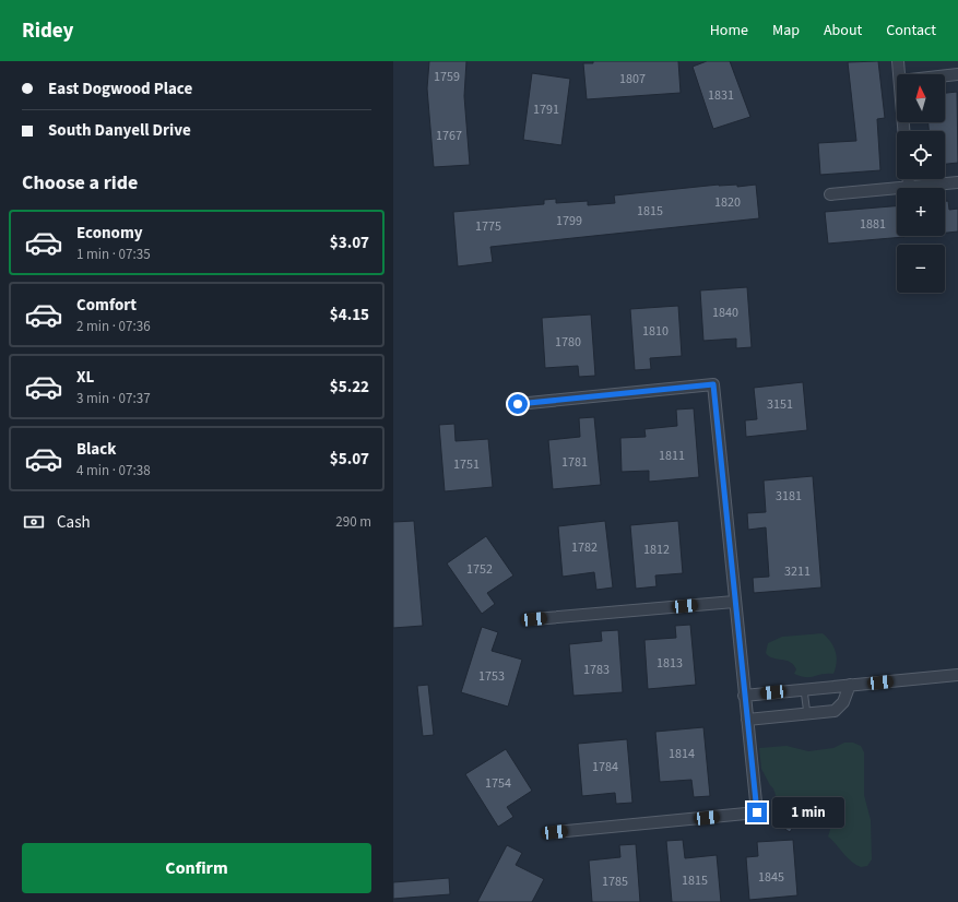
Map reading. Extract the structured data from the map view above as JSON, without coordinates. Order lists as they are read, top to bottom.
{
  "house_numbers": [
    "1759",
    "1807",
    "1831",
    "1791",
    "1767",
    "1820",
    "1815",
    "1799",
    "1881",
    "1775",
    "1840",
    "1810",
    "1780",
    "3151",
    "1811",
    "1781",
    "1751",
    "3181",
    "1782",
    "1812",
    "1752",
    "3211",
    "1813",
    "1783",
    "1753",
    "1814",
    "1784",
    "1754",
    "1845",
    "1815",
    "1785"
  ],
  "north": "top",
  "page": {
    "header": "Ridey",
    "nav": [
      "Home",
      "Map",
      "About",
      "Contact"
    ],
    "banner": ["East Dogwood Place", "South Danyell Drive"],
    "map_buttons": ["+", "−"],
    "heading": "Choose a ride",
    "list": [
      {
        "name": "Economy",
        "note": "1 min · 07:35",
        "value": "$3.07"
      },
      {
        "name": "Comfort",
        "note": "2 min · 07:36",
        "value": "$4.15"
      },
      {
        "name": "XL",
        "note": "3 min · 07:37",
        "value": "$5.22"
      },
      {
        "name": "Black",
        "note": "4 min · 07:38",
        "value": "$5.07"
      }
    ],
    "pay": ["Cash", "290 m"],
    "bubble": "1 min",
    "buttons": "Confirm"
  }
}
